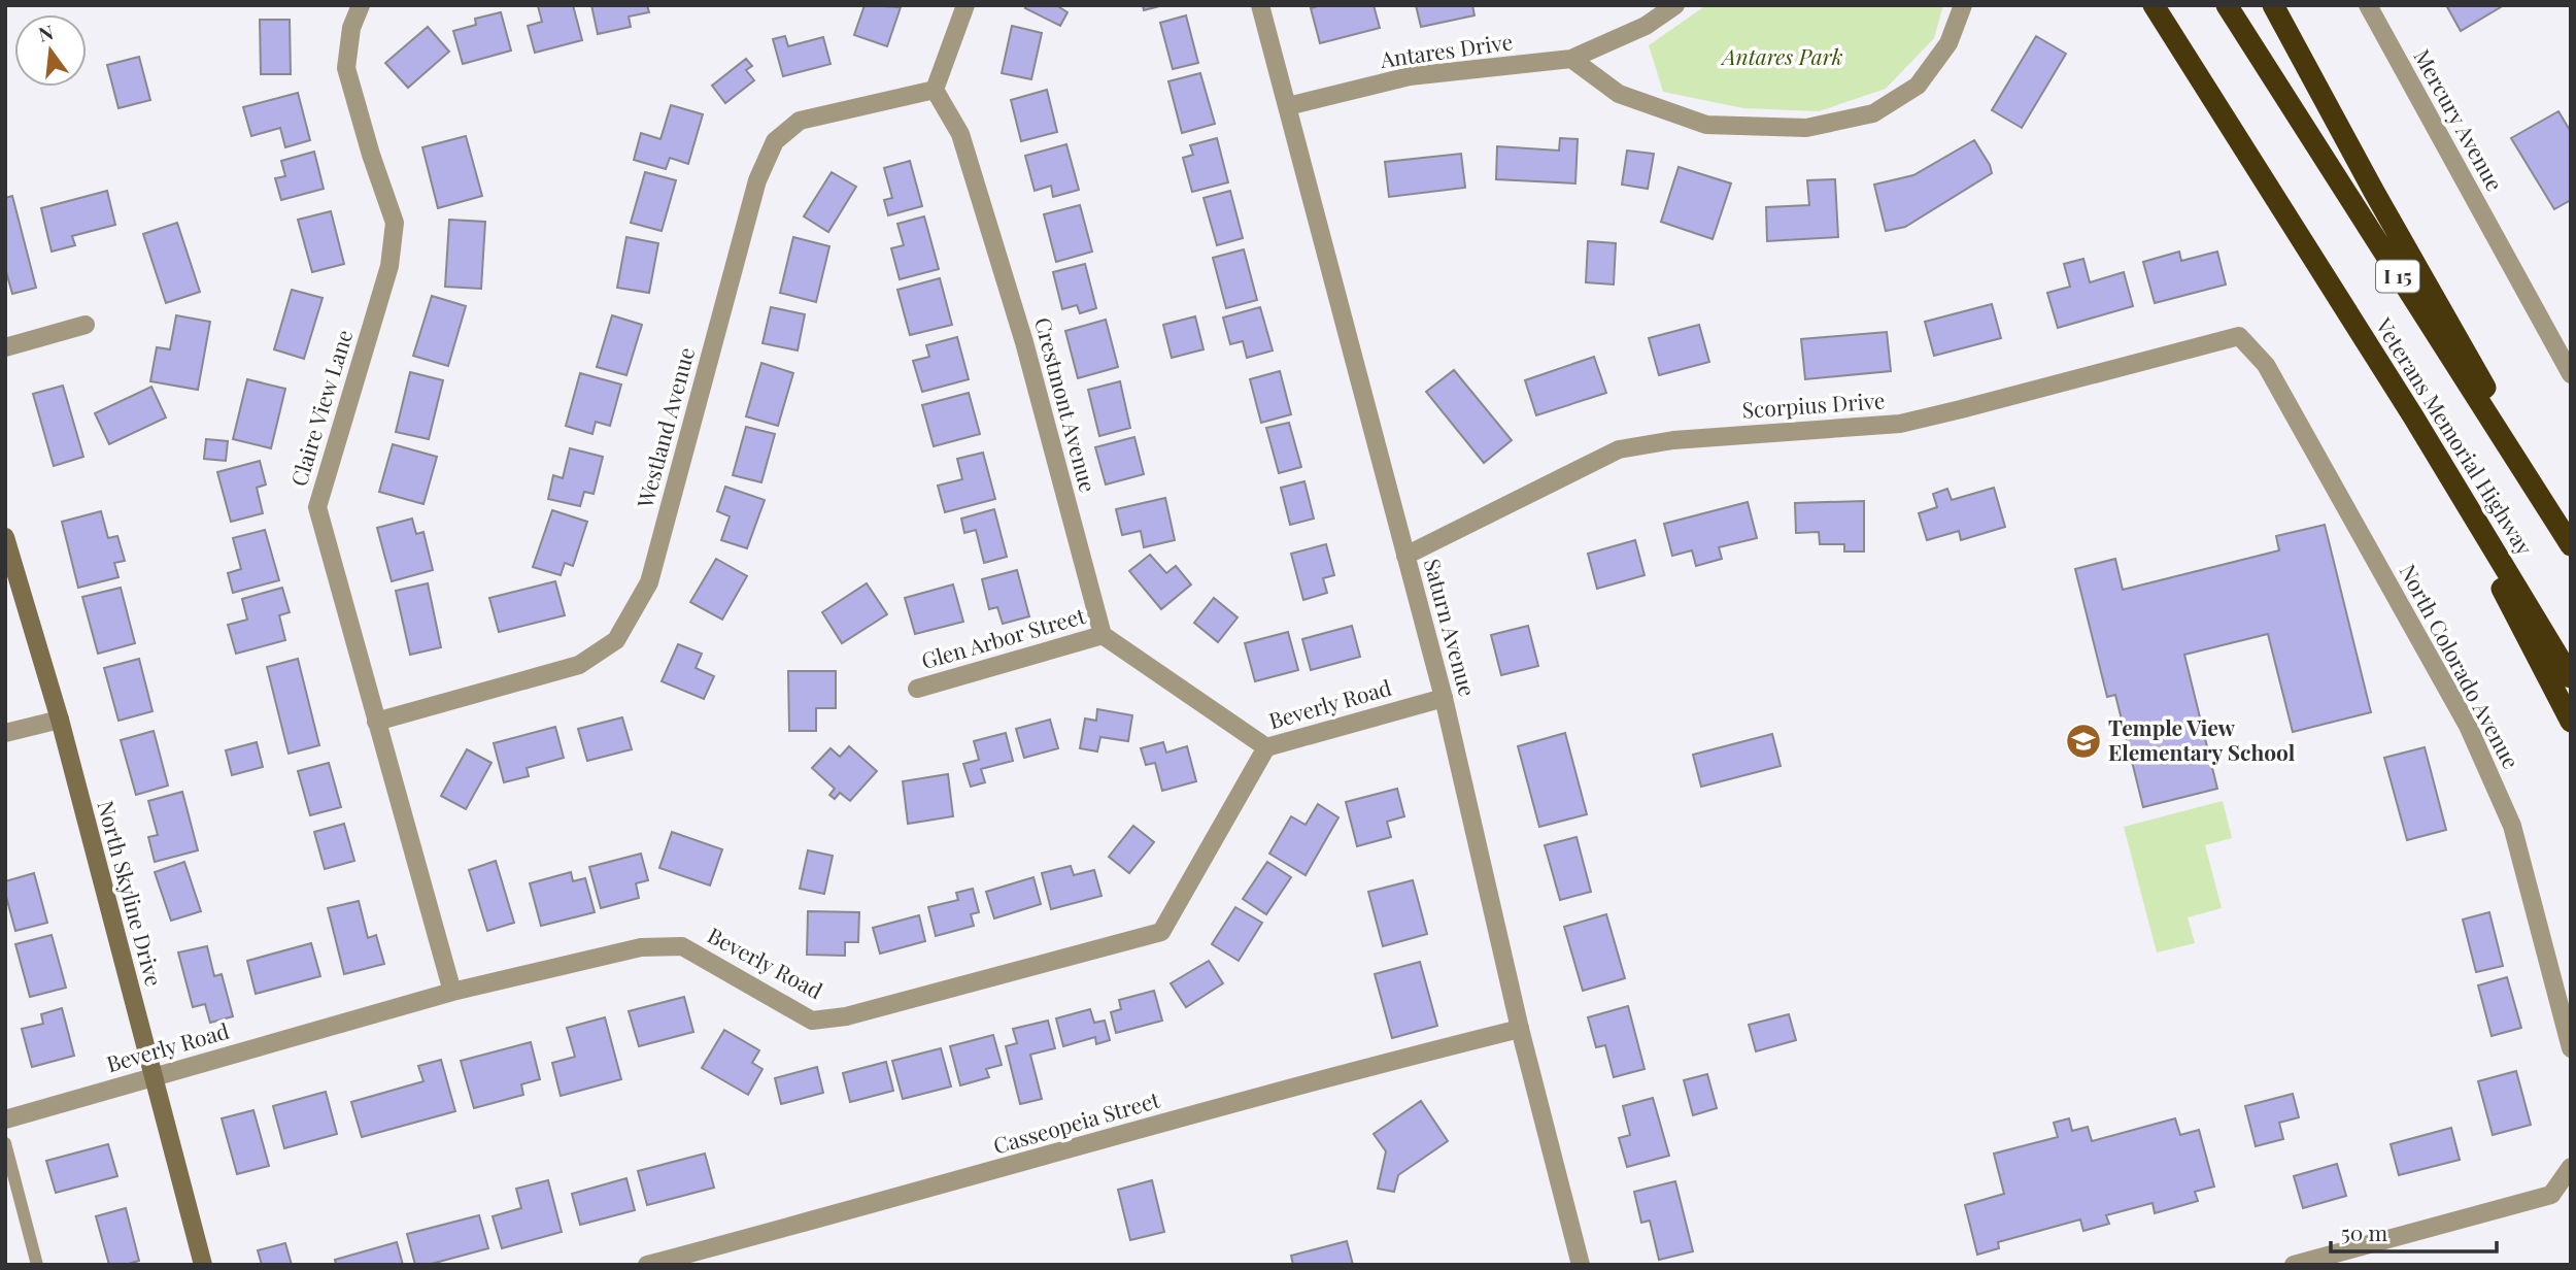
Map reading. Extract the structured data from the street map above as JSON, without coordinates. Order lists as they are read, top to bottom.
{
  "streets": {
    "highway": ["I 15", "Veterans Memorial Highway"],
    "main road": ["North Skyline Drive"],
    "street": [
      "Antares Drive",
      "Mercury Avenue",
      "Crestmont Avenue",
      "Scorpius Drive",
      "Claire View Lane",
      "Westland Avenue",
      "Saturn Avenue",
      "Glen Arbor Street",
      "North Colorado Avenue",
      "Beverly Road",
      "Casseopeia Street"
    ]
  },
  "crossings": [
    ["Antares Drive", "Saturn Avenue"],
    ["Crestmont Avenue", "Westland Avenue"],
    ["Crestmont Avenue", "Glen Arbor Street"],
    ["Scorpius Drive", "Saturn Avenue"],
    ["Scorpius Drive", "North Colorado Avenue"],
    ["Claire View Lane", "Westland Avenue"],
    ["Claire View Lane", "Beverly Road"],
    ["Saturn Avenue", "Beverly Road"],
    ["Saturn Avenue", "Casseopeia Street"],
    ["Beverly Road", "North Skyline Drive"]
  ],
  "parks": ["Antares Park"],
  "places": {
    "school or university": ["Temple View Elementary School"]
  },
  "scale_bar": "50 m",
  "north": "top"
}
